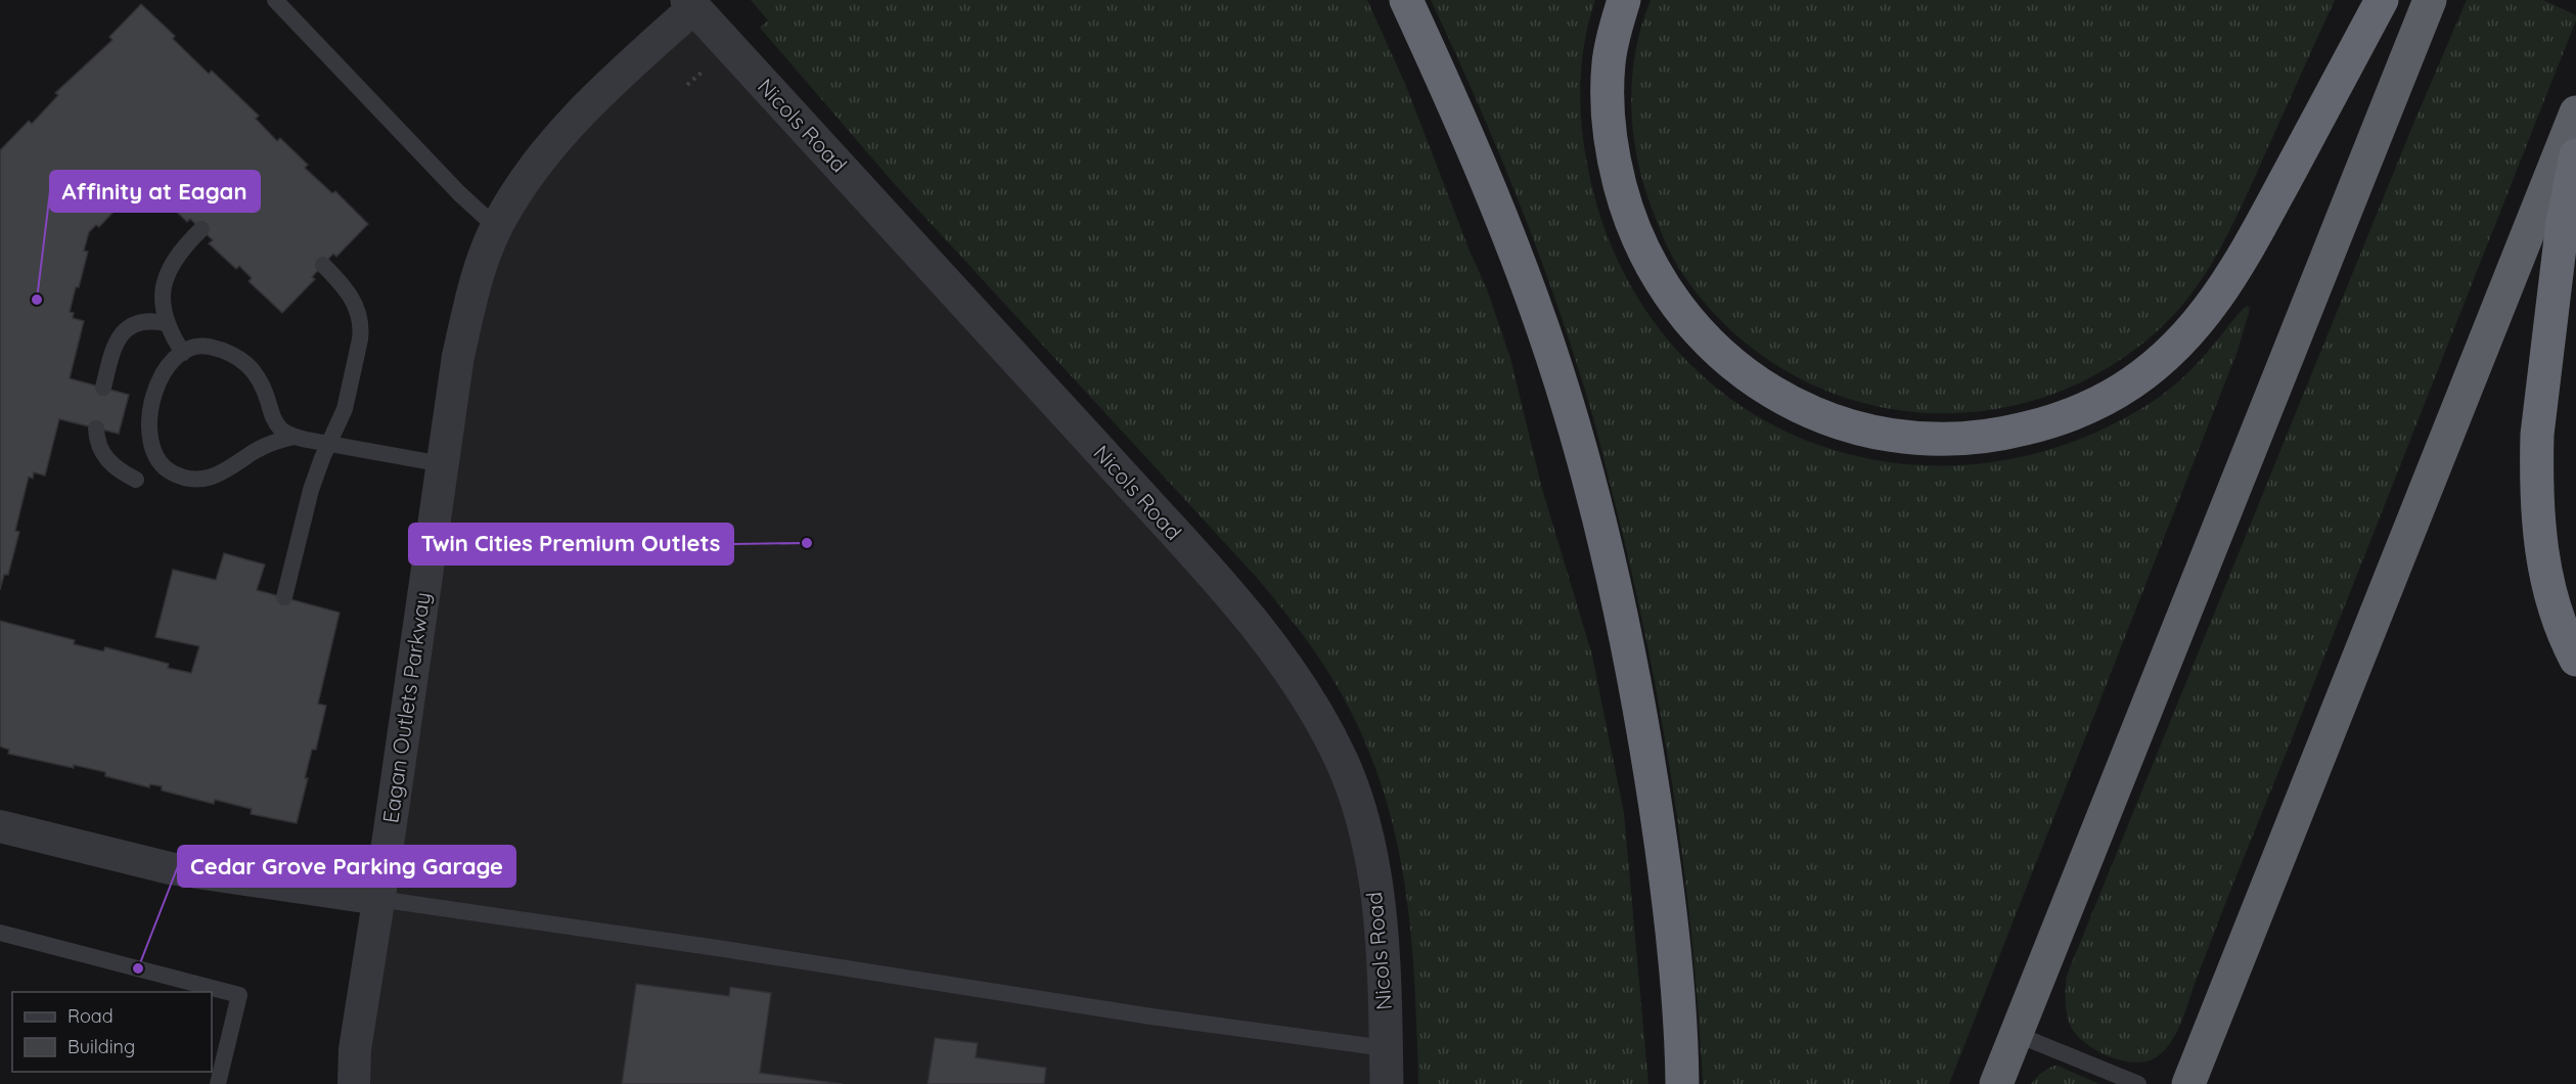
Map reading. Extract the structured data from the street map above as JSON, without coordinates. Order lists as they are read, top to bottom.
{
  "streets": {
    "street": ["Nicols Road", "Eagan Outlets Parkway"]
  },
  "crossings": [
    ["Nicols Road", "Eagan Outlets Parkway"]
  ],
  "places": ["Affinity at Eagan", "Twin Cities Premium Outlets", "Cedar Grove Parking Garage"],
  "legend": ["Road", "Building"]
}
